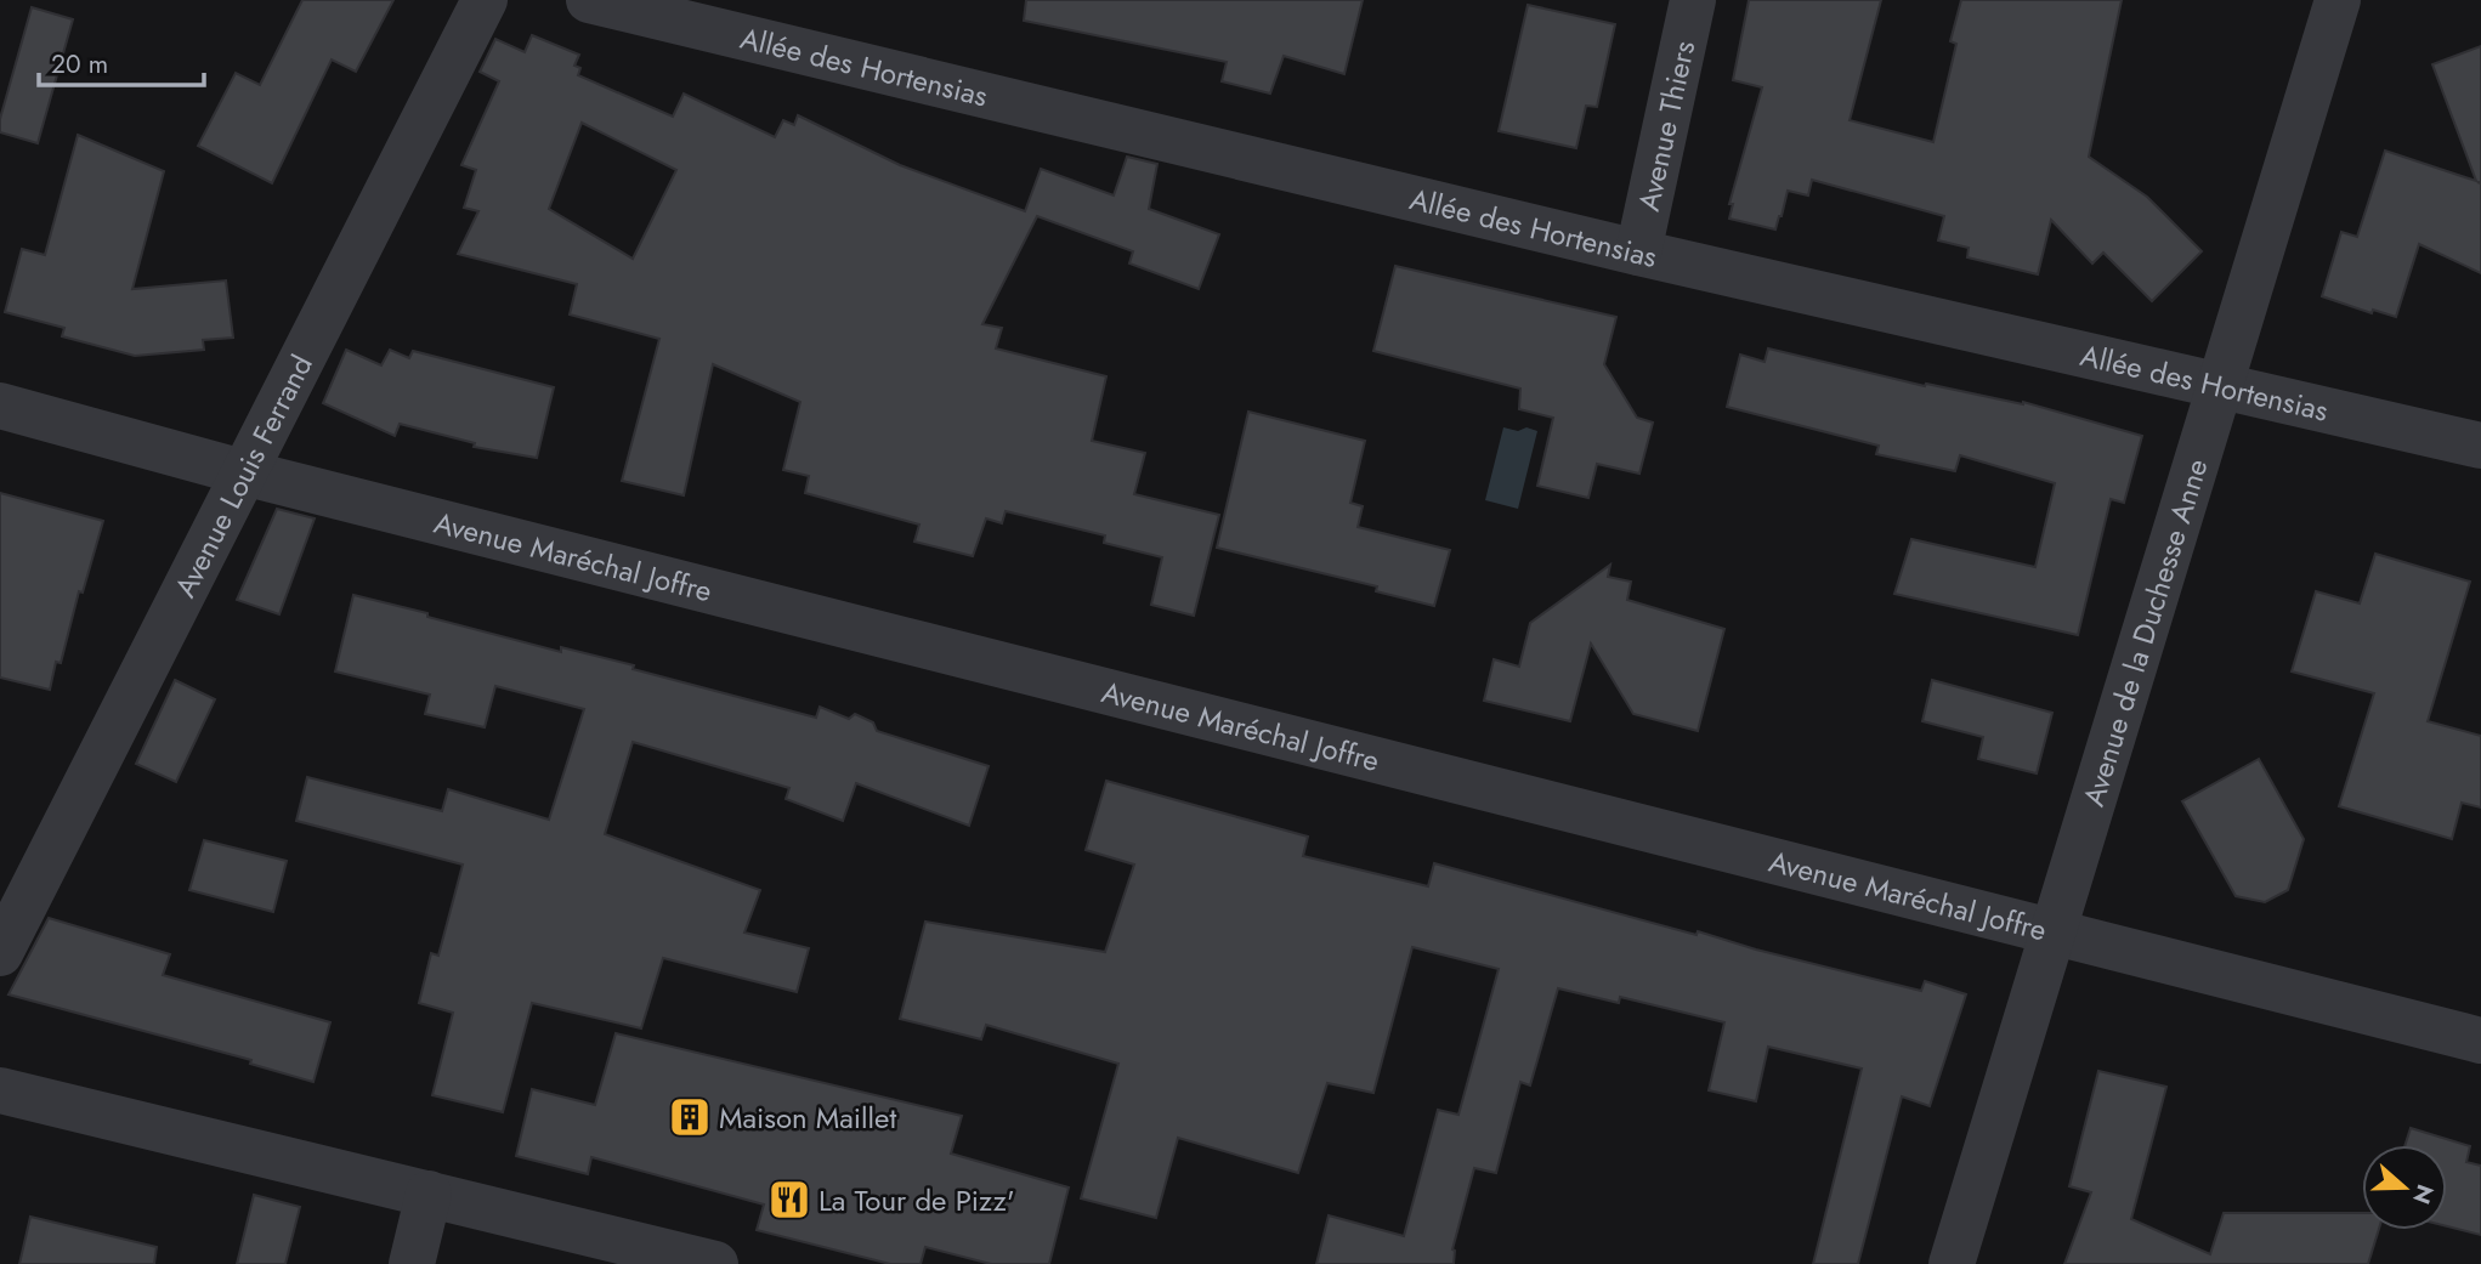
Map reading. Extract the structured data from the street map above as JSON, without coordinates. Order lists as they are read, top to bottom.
{
  "streets": {
    "street": [
      "Allée des Hortensias",
      "Avenue Thiers",
      "Avenue Louis Ferrand",
      "Avenue Maréchal Joffre",
      "Avenue de la Duchesse Anne"
    ]
  },
  "crossings": [
    ["Allée des Hortensias", "Avenue Thiers"],
    ["Allée des Hortensias", "Avenue de la Duchesse Anne"],
    ["Avenue Louis Ferrand", "Avenue Maréchal Joffre"],
    ["Avenue Maréchal Joffre", "Avenue de la Duchesse Anne"]
  ],
  "places": {
    "building": ["Maison Maillet"],
    "restaurant": ["La Tour de Pizz'"]
  },
  "scale_bar": "20 m",
  "north": "right"
}
